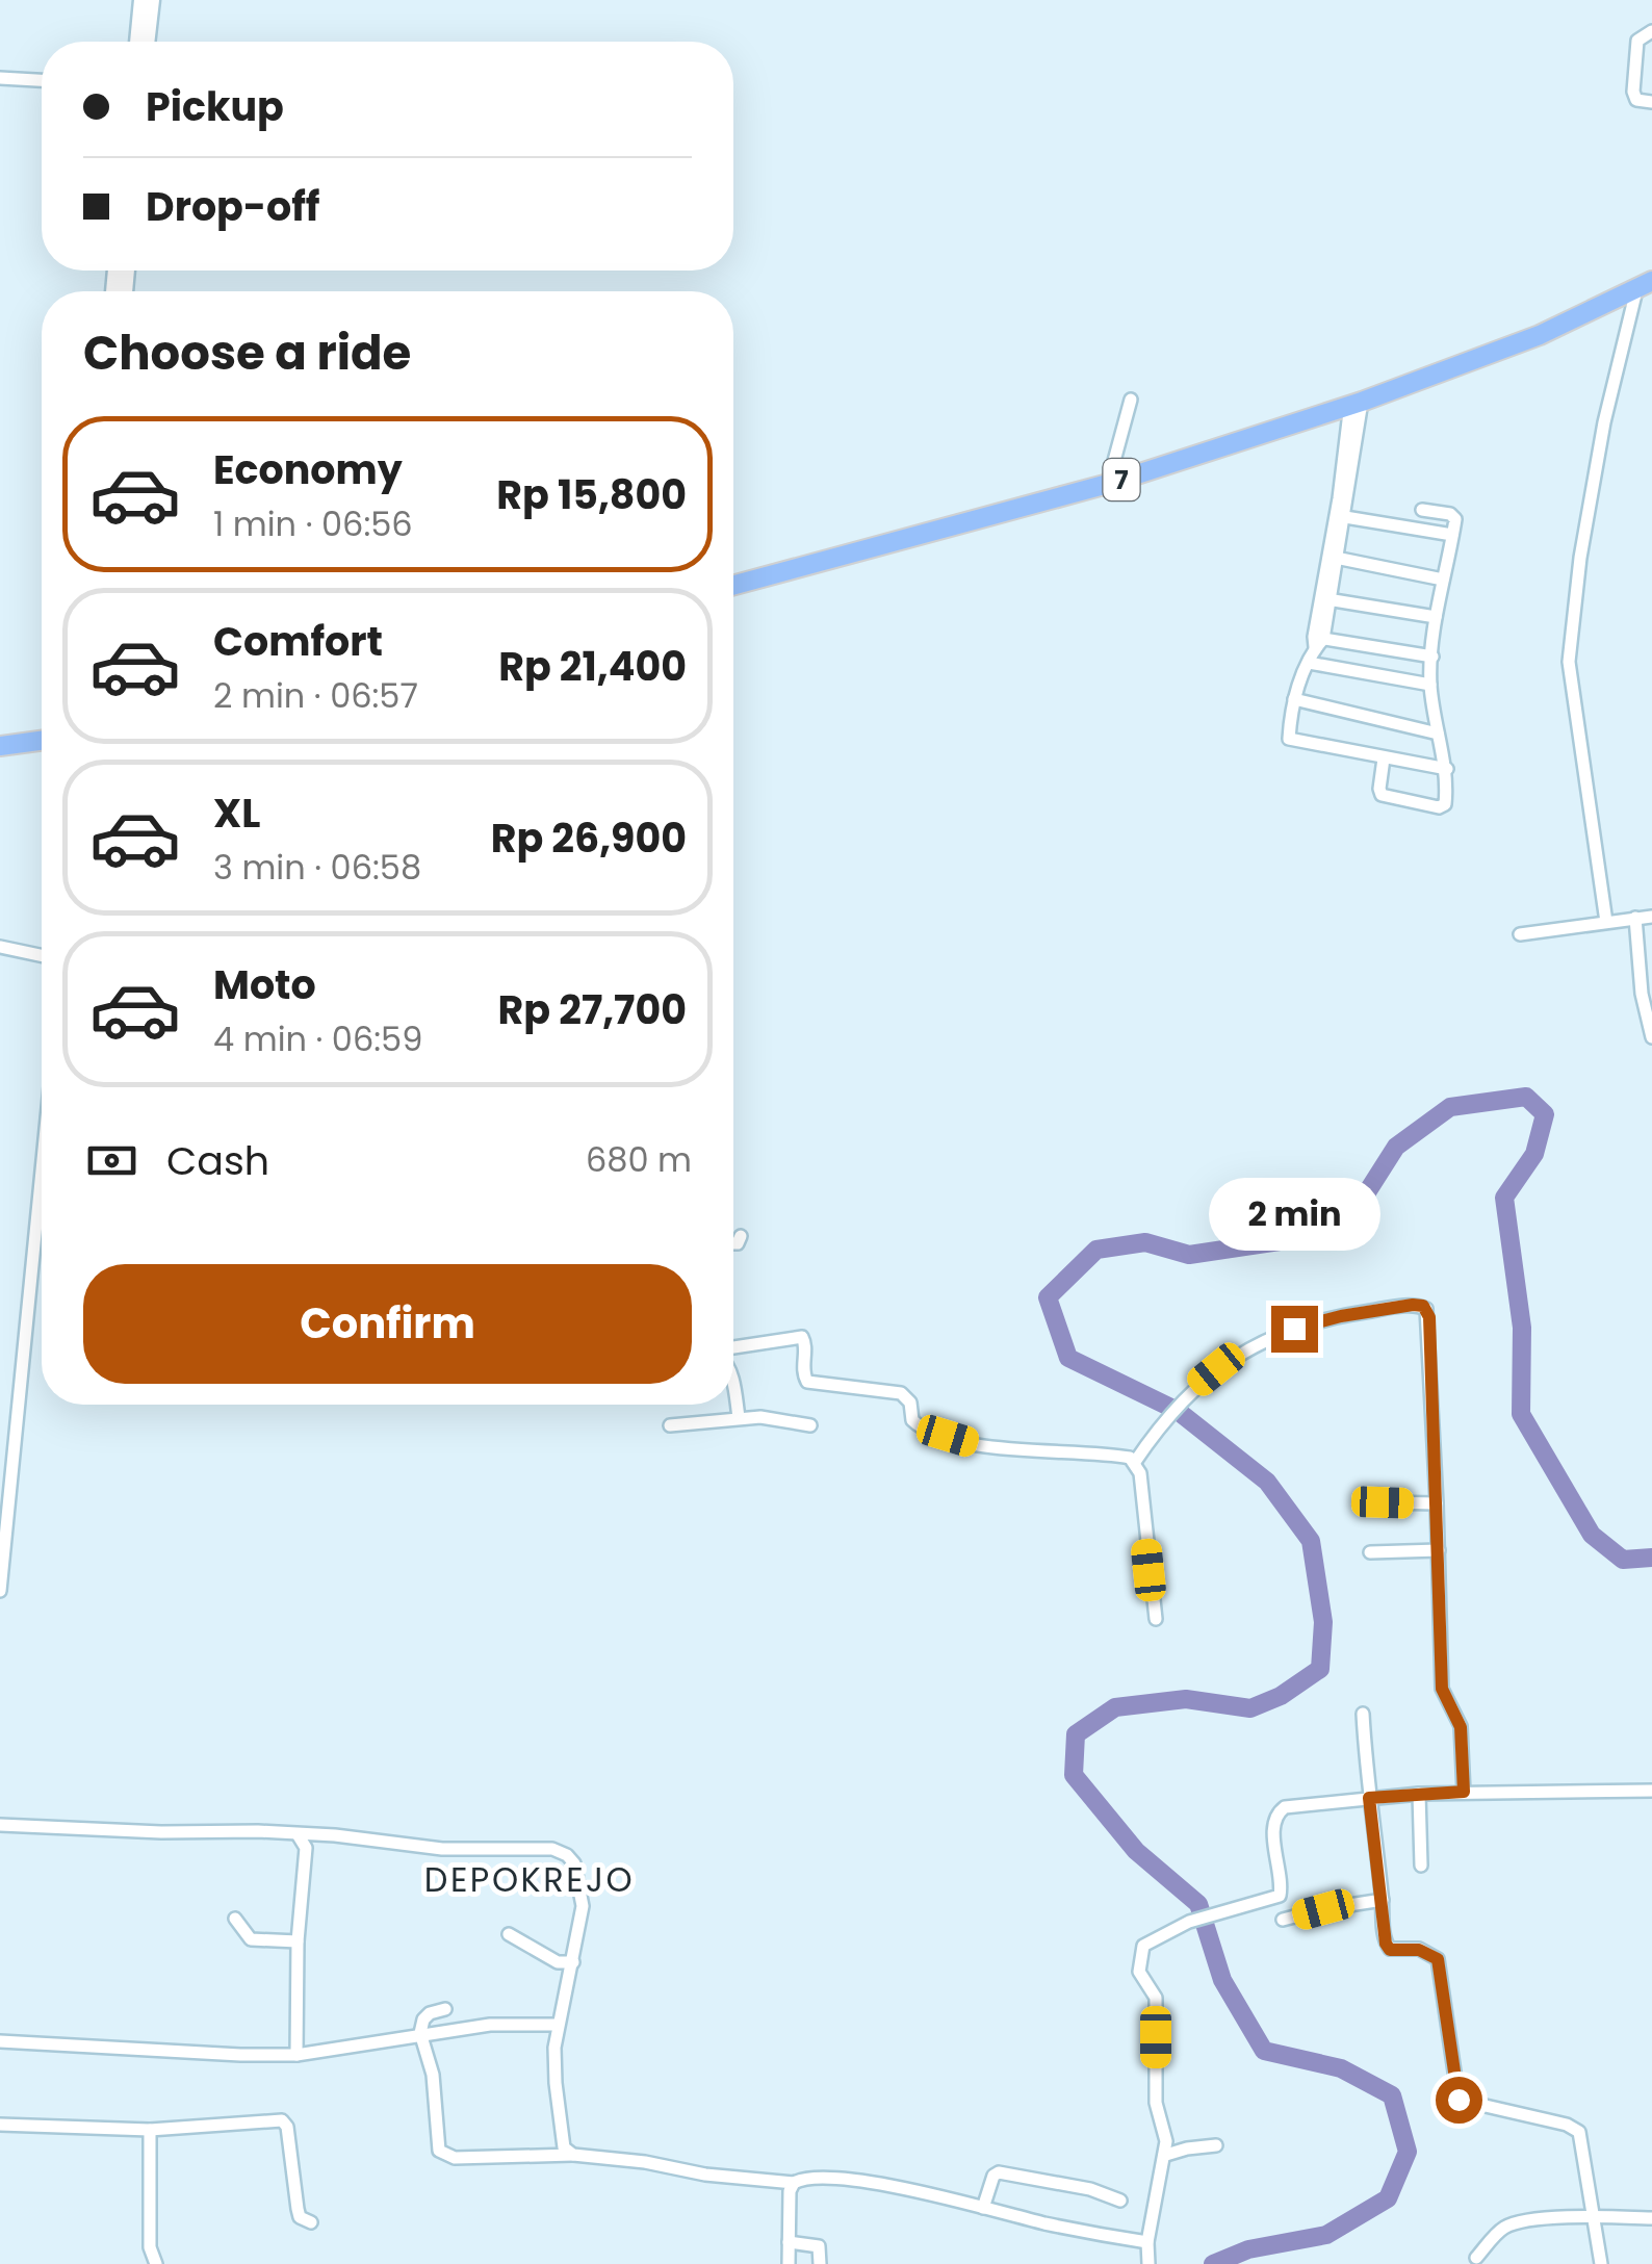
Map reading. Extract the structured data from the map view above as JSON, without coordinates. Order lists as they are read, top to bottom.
{
  "streets": {
    "highway": ["7"]
  },
  "districts": ["DEPOKREJO"],
  "page": {
    "banner": ["Pickup", "Drop-off"],
    "heading": "Choose a ride",
    "list": [
      {
        "name": "Economy",
        "note": "1 min · 06:56",
        "value": "Rp 15,800"
      },
      {
        "name": "Comfort",
        "note": "2 min · 06:57",
        "value": "Rp 21,400"
      },
      {
        "name": "XL",
        "note": "3 min · 06:58",
        "value": "Rp 26,900"
      },
      {
        "name": "Moto",
        "note": "4 min · 06:59",
        "value": "Rp 27,700"
      }
    ],
    "pay": ["Cash", "680 m"],
    "bubble": "2 min",
    "buttons": "Confirm"
  }
}
